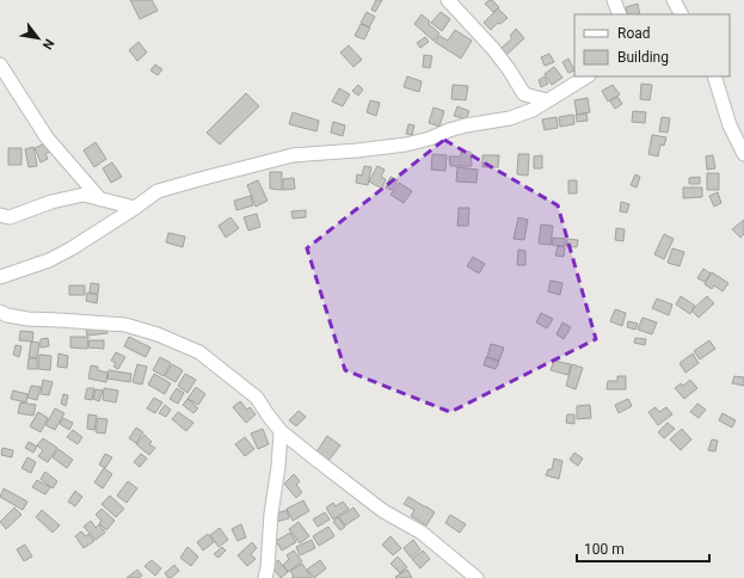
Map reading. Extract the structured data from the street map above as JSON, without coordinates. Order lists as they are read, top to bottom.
{
  "legend": ["Road", "Building"],
  "scale_bar": "100 m",
  "north": "bottom right"
}
